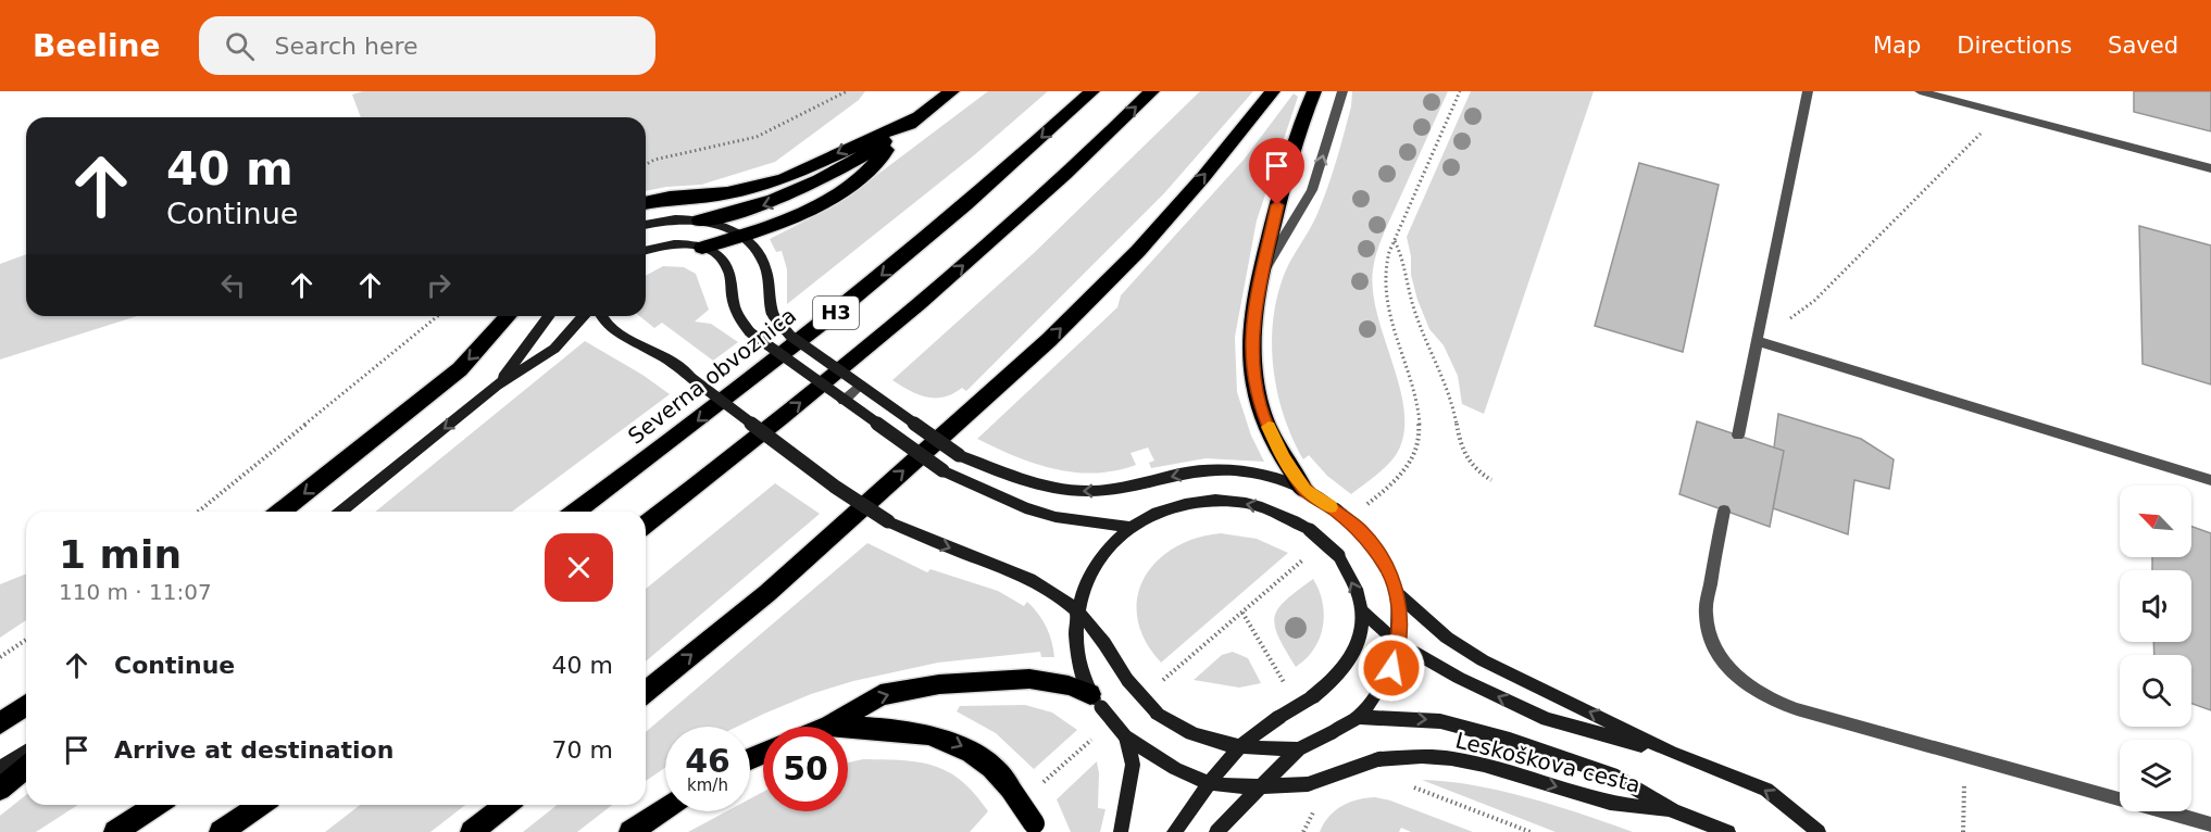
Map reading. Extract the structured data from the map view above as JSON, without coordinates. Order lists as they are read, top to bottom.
{
  "streets": {
    "highway": ["H3", "Severna obvoznica"],
    "main road": ["Leskoškova cesta"]
  },
  "north": "top left",
  "page": {
    "header": "Beeline",
    "search": "Search here",
    "nav": ["Map", "Directions", "Saved"],
    "turn": ["40 m", "Continue"],
    "heading": ["1 min", "110 m · 11:07"],
    "list": [
      {
        "name": "Continue",
        "value": "40 m"
      },
      {
        "name": "Arrive at destination",
        "value": "70 m"
      }
    ],
    "speed": "46 km/h",
    "limit": "50"
  }
}
